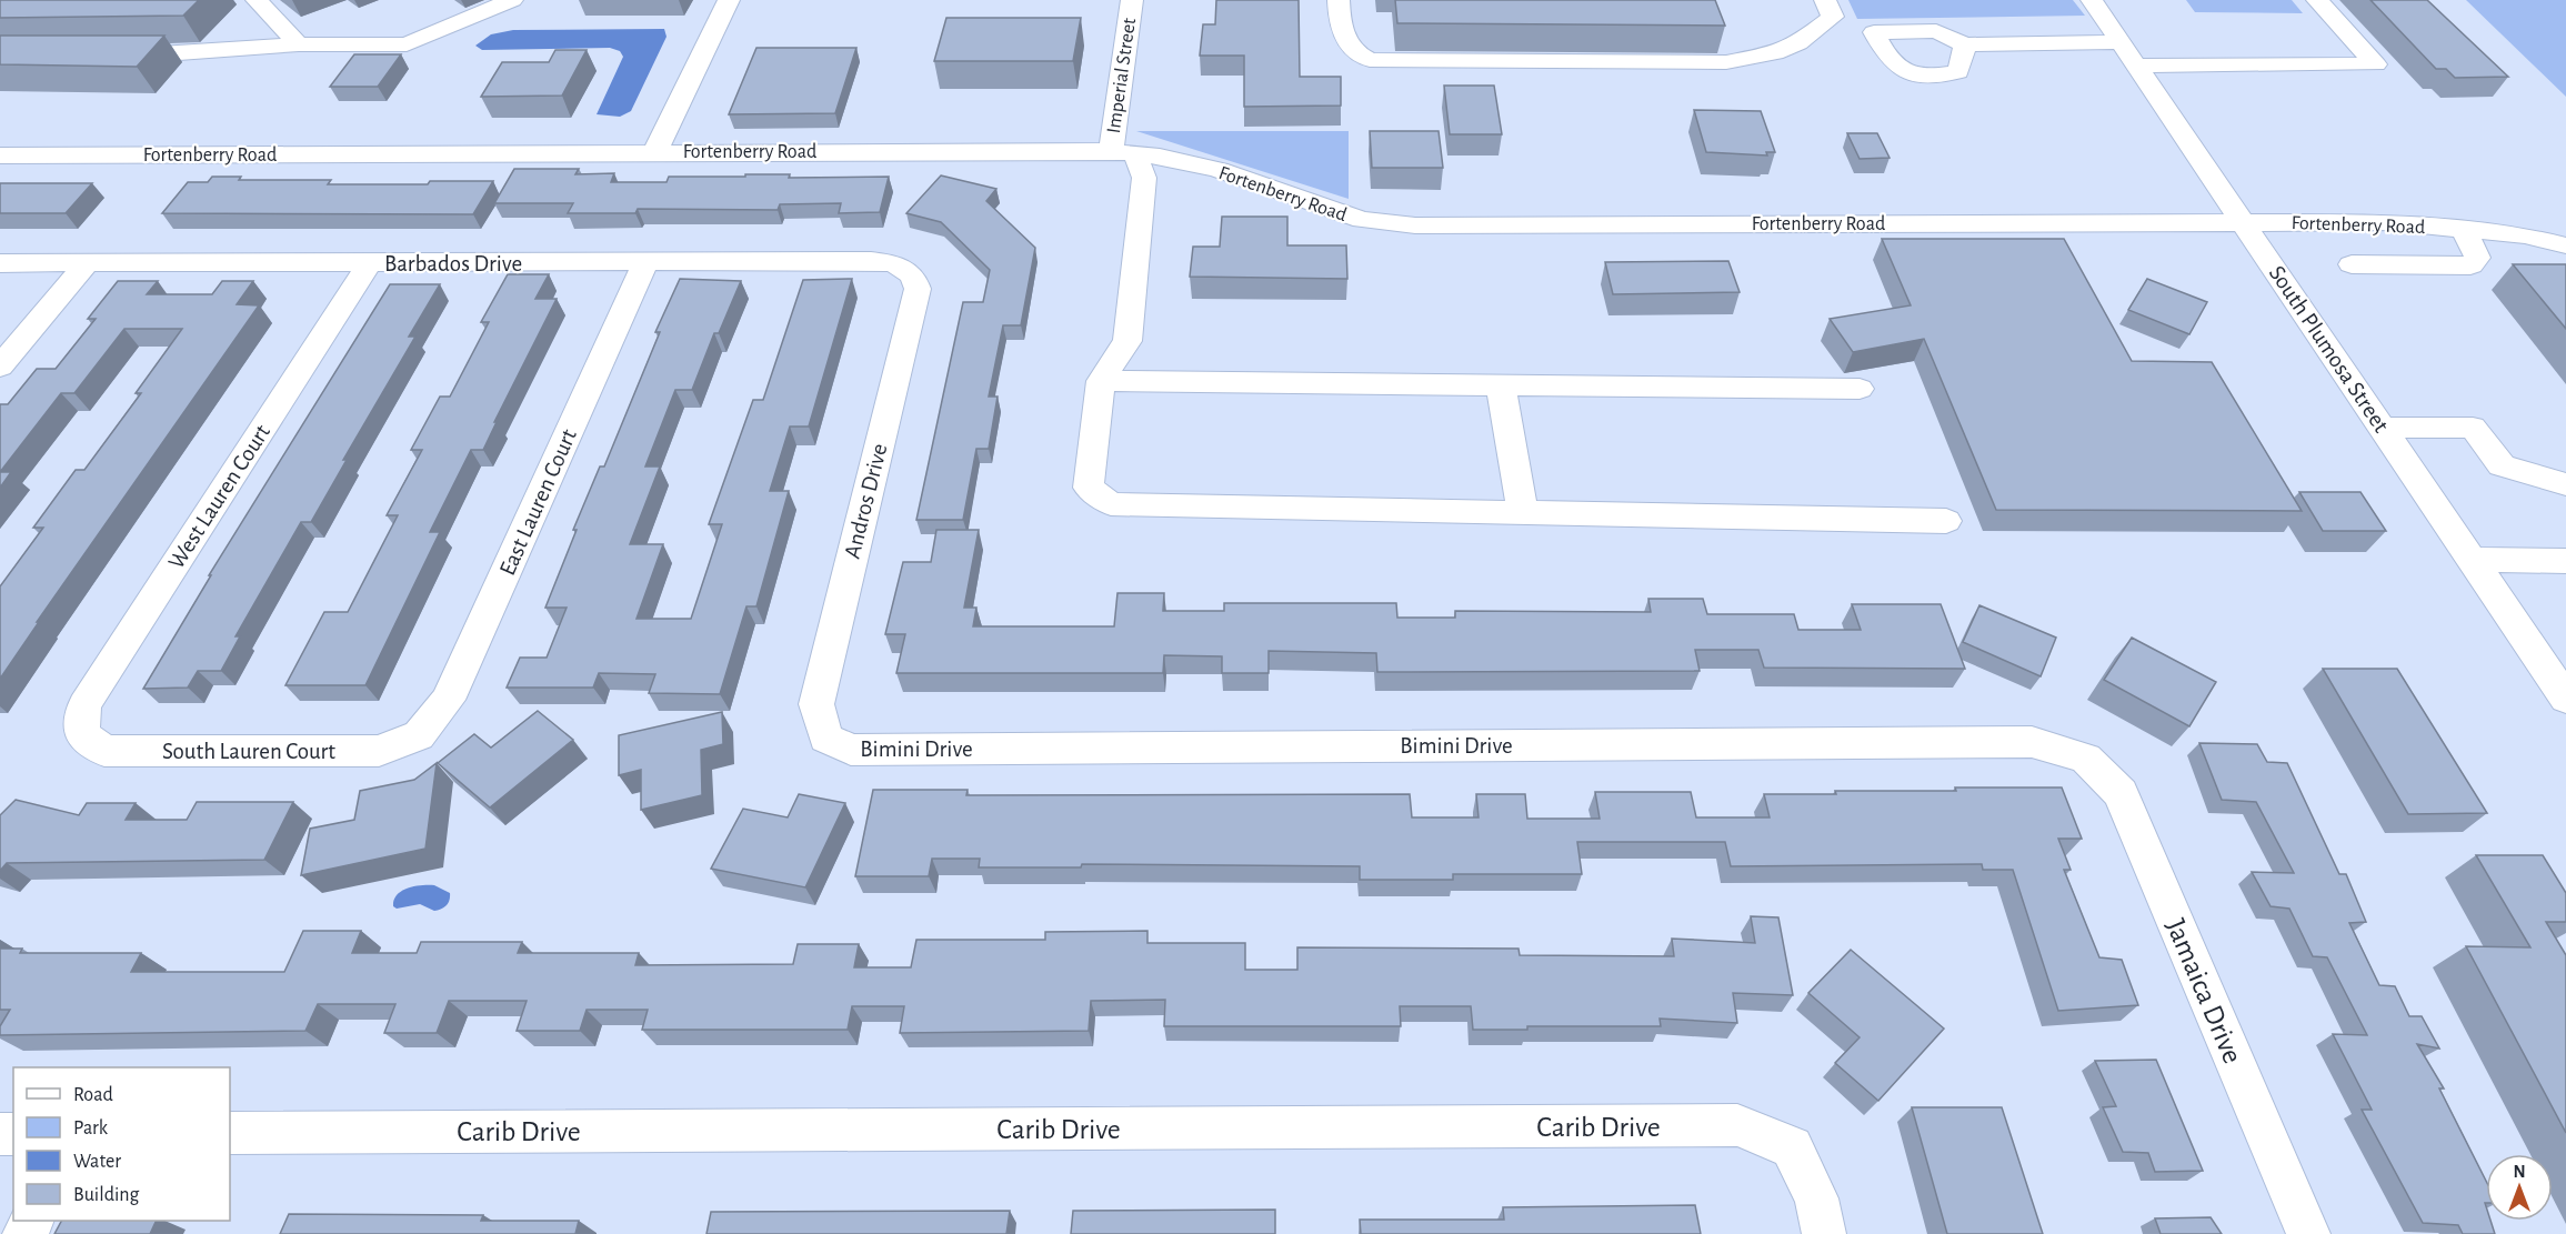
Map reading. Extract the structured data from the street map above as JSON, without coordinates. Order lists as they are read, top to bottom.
{
  "streets": {
    "street": [
      "Imperial Street",
      "Fortenberry Road",
      "Barbados Drive",
      "South Plumosa Street",
      "West Lauren Court",
      "Andros Drive",
      "East Lauren Court",
      "Bimini Drive",
      "South Lauren Court",
      "Jamaica Drive",
      "Carib Drive"
    ]
  },
  "crossings": [
    ["Imperial Street", "Fortenberry Road"],
    ["Fortenberry Road", "South Plumosa Street"],
    ["Barbados Drive", "West Lauren Court"],
    ["Barbados Drive", "Andros Drive"],
    ["Barbados Drive", "East Lauren Court"],
    ["West Lauren Court", "South Lauren Court"],
    ["Andros Drive", "Bimini Drive"],
    ["East Lauren Court", "South Lauren Court"],
    ["Bimini Drive", "Jamaica Drive"]
  ],
  "legend": [
    "Road",
    "Park",
    "Water",
    "Building"
  ],
  "north": "top"
}
